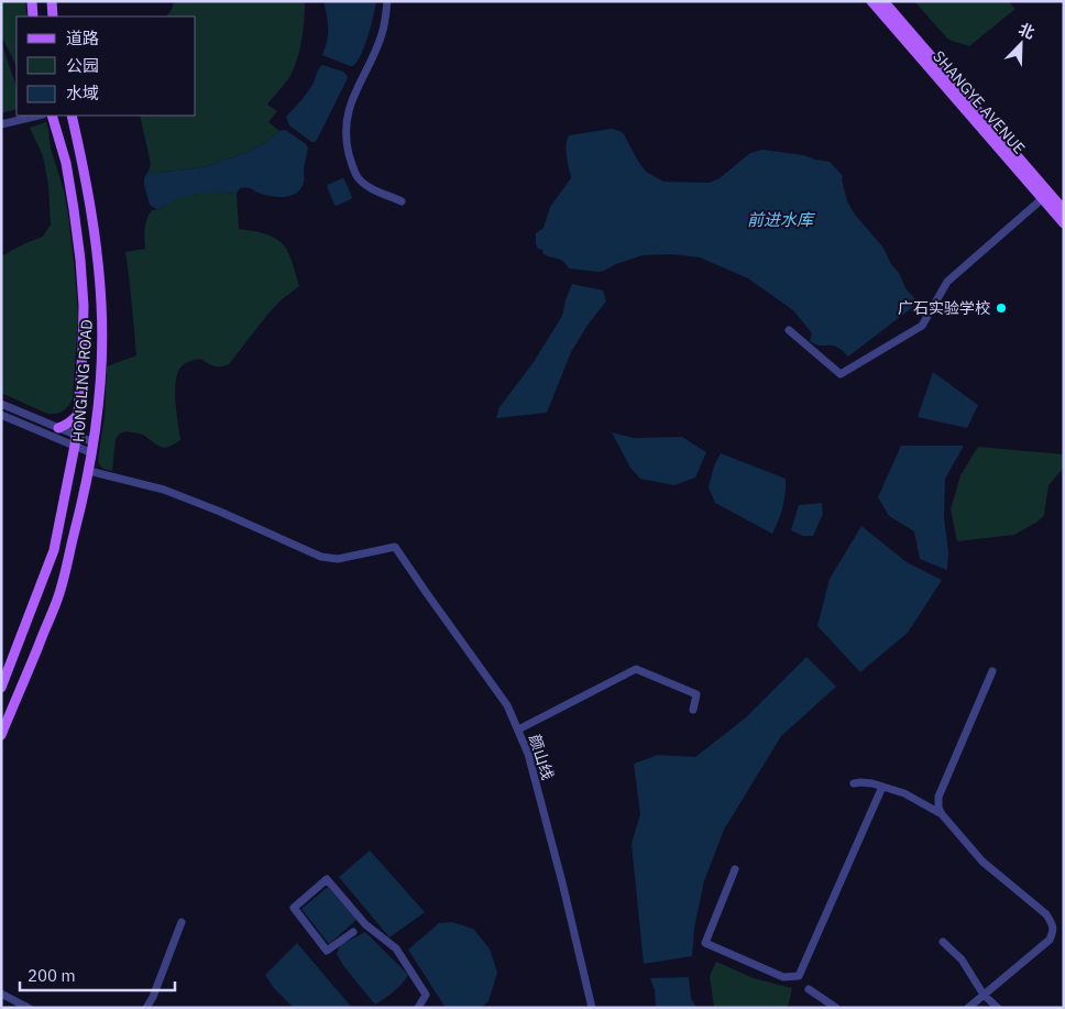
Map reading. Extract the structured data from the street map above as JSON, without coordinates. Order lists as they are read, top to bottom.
{
  "streets": {
    "main road": ["SHANGYE AVENUE", "HONGLING ROAD"],
    "street": ["颜山线"]
  },
  "crossings": [
    ["HONGLING ROAD", "颜山线"]
  ],
  "water": ["前进水库"],
  "places": ["广石实验学校"],
  "legend": ["道路", "公园", "水域"],
  "scale_bar": "200 m",
  "north": "top right"
}
